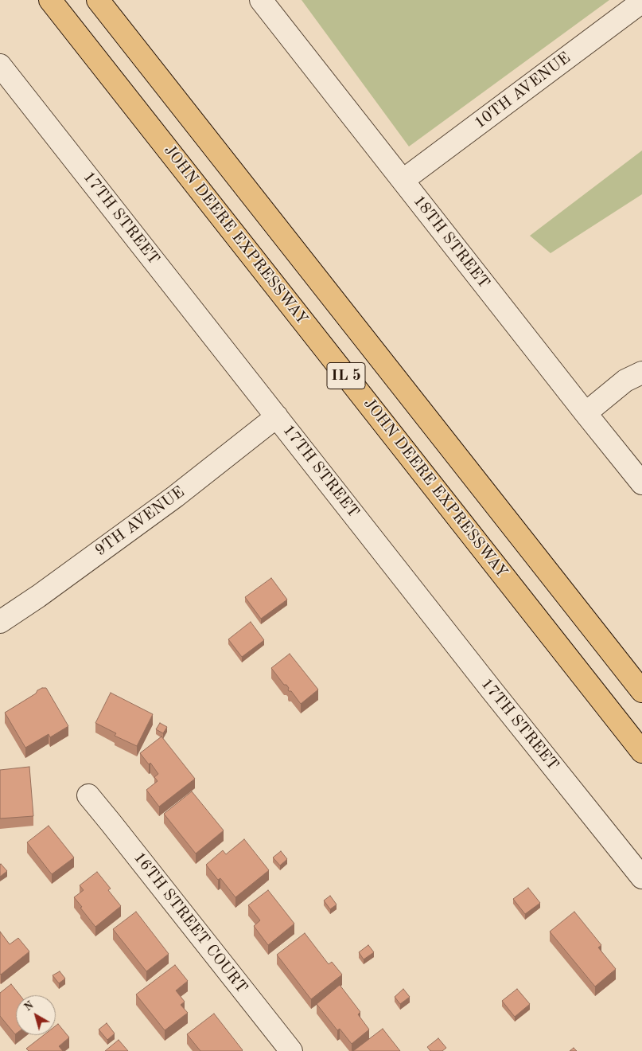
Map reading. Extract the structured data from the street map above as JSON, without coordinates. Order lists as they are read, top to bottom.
{
  "streets": {
    "highway": ["JOHN DEERE EXPRESSWAY", "IL 5"],
    "street": [
      "10TH AVENUE",
      "17TH STREET",
      "18TH STREET",
      "9TH AVENUE",
      "16TH STREET COURT"
    ]
  },
  "crossings": [
    ["10TH AVENUE", "18TH STREET"],
    ["17TH STREET", "9TH AVENUE"]
  ],
  "north": "top left"
}
